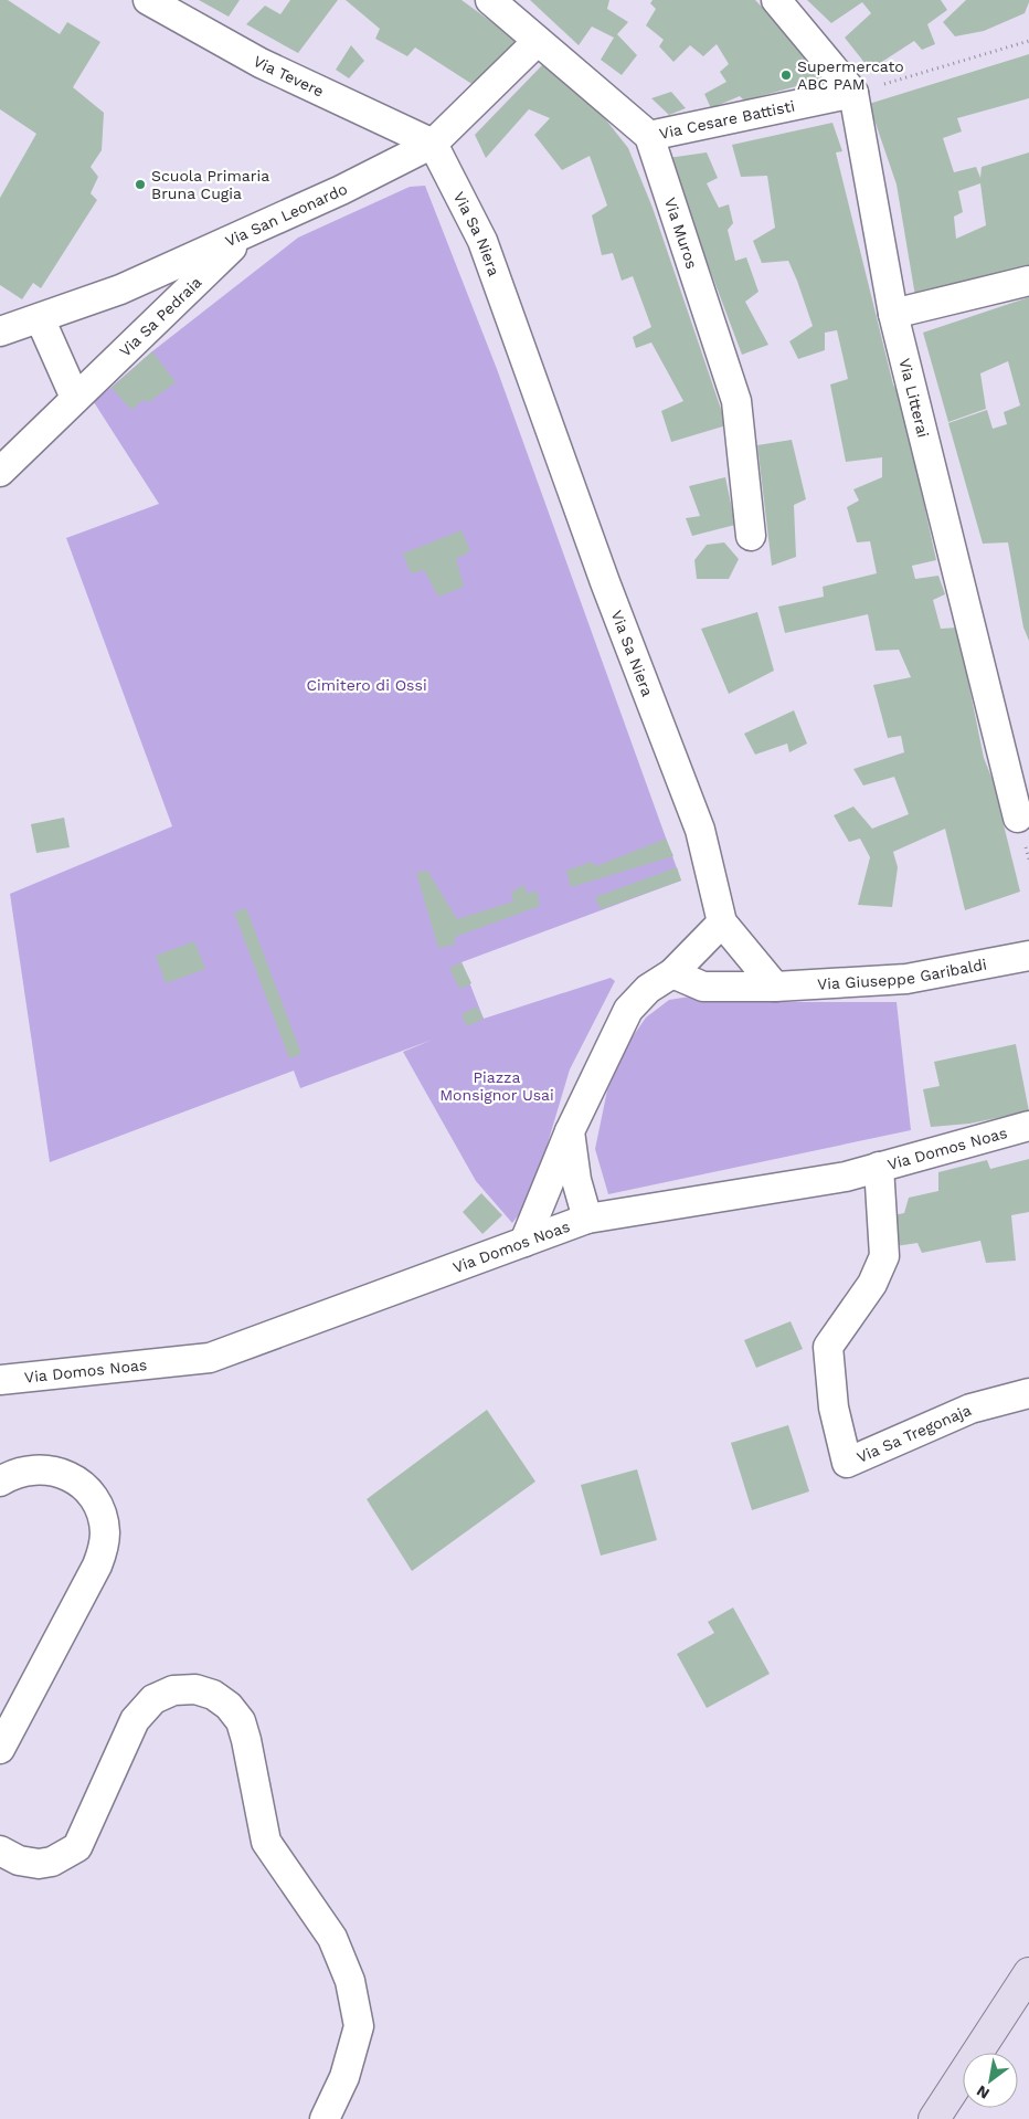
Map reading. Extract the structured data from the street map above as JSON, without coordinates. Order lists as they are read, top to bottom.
{
  "streets": {
    "street": [
      "Via Tevere",
      "Via Cesare Battisti",
      "Via San Leonardo",
      "Via Muros",
      "Via Sa Niera",
      "Via Sa Pedraia",
      "Via Litterai",
      "Via Giuseppe Garibaldi",
      "Via Domos Noas",
      "Via Sa Tregonaja"
    ]
  },
  "crossings": [
    ["Via Tevere", "Via San Leonardo"],
    ["Via Tevere", "Via Sa Niera"],
    ["Via Cesare Battisti", "Via Muros"],
    ["Via Cesare Battisti", "Via Litterai"],
    ["Via San Leonardo", "Via Sa Niera"],
    ["Via San Leonardo", "Via Sa Pedraia"],
    ["Via Domos Noas", "Via Sa Tregonaja"]
  ],
  "parks": ["Cimitero di Ossi", "Piazza Monsignor Usai"],
  "places": ["Supermercato ABC PAM", "Scuola Primaria Bruna Cugia"],
  "north": "bottom left"
}
